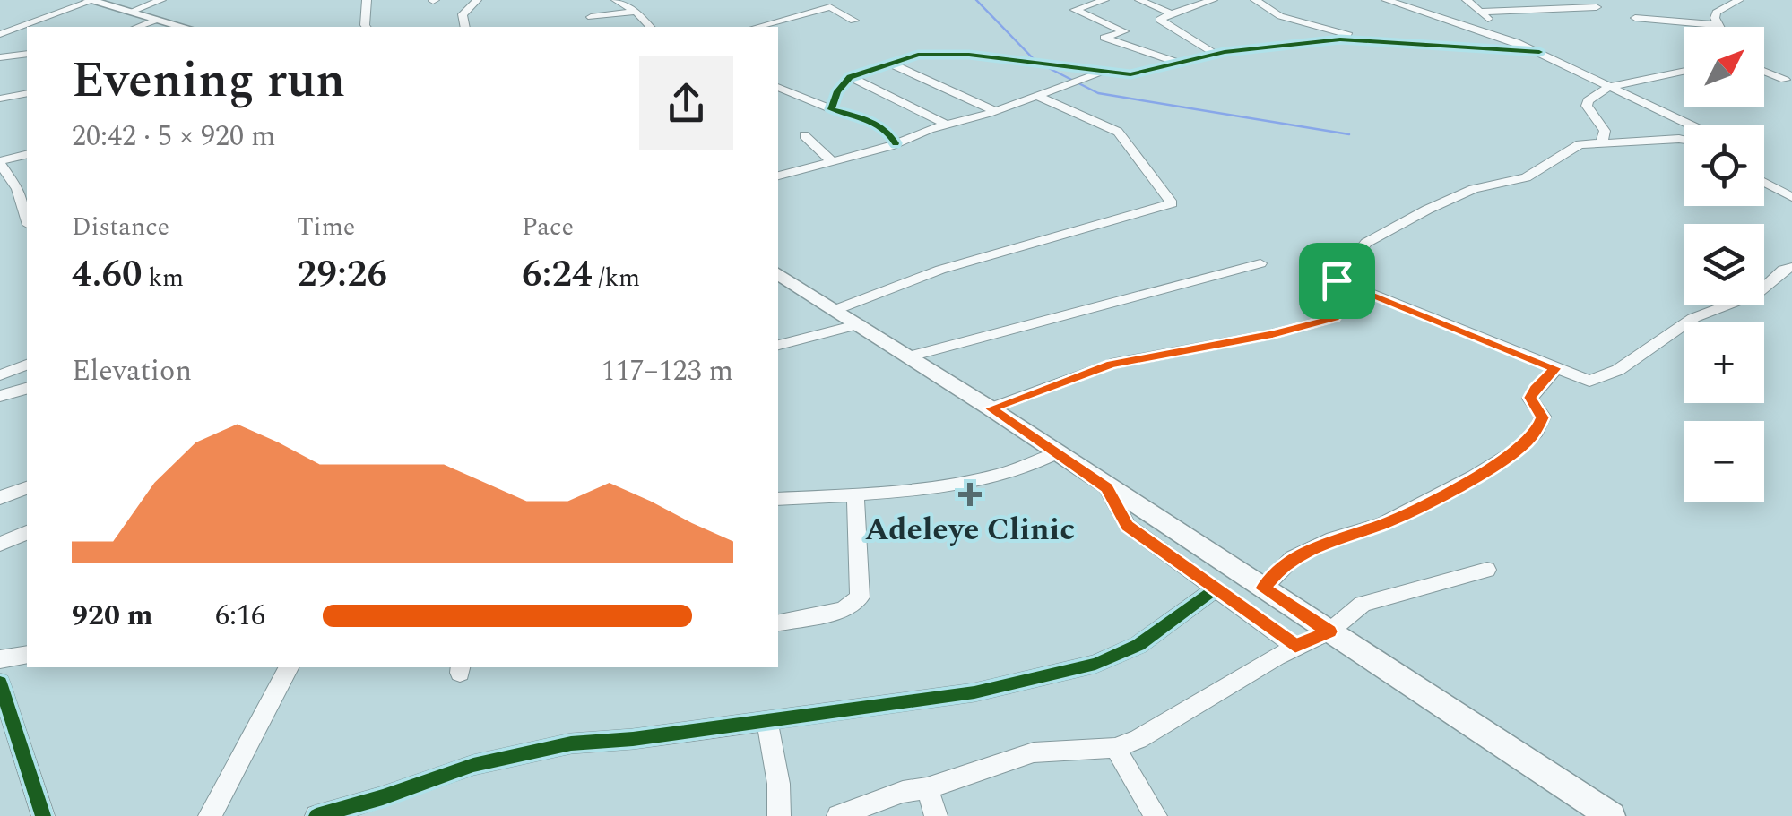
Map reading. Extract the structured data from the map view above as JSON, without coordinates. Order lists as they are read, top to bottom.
{
  "places": {
    "health": ["Adeleye Clinic"]
  },
  "north": "top right",
  "page": {
    "map_buttons": ["+", "−"],
    "heading": ["Evening run", "20:42 · 5 × 920 m"],
    "stats": [
      ["Distance", "4.60 km"],
      ["Time", "29:26"],
      ["Pace", "6:24 /km"]
    ],
    "chart": ["Elevation", "117–123 m"],
    "list": [
      {
        "name": "920 m",
        "note": "6:16"
      }
    ]
  }
}
